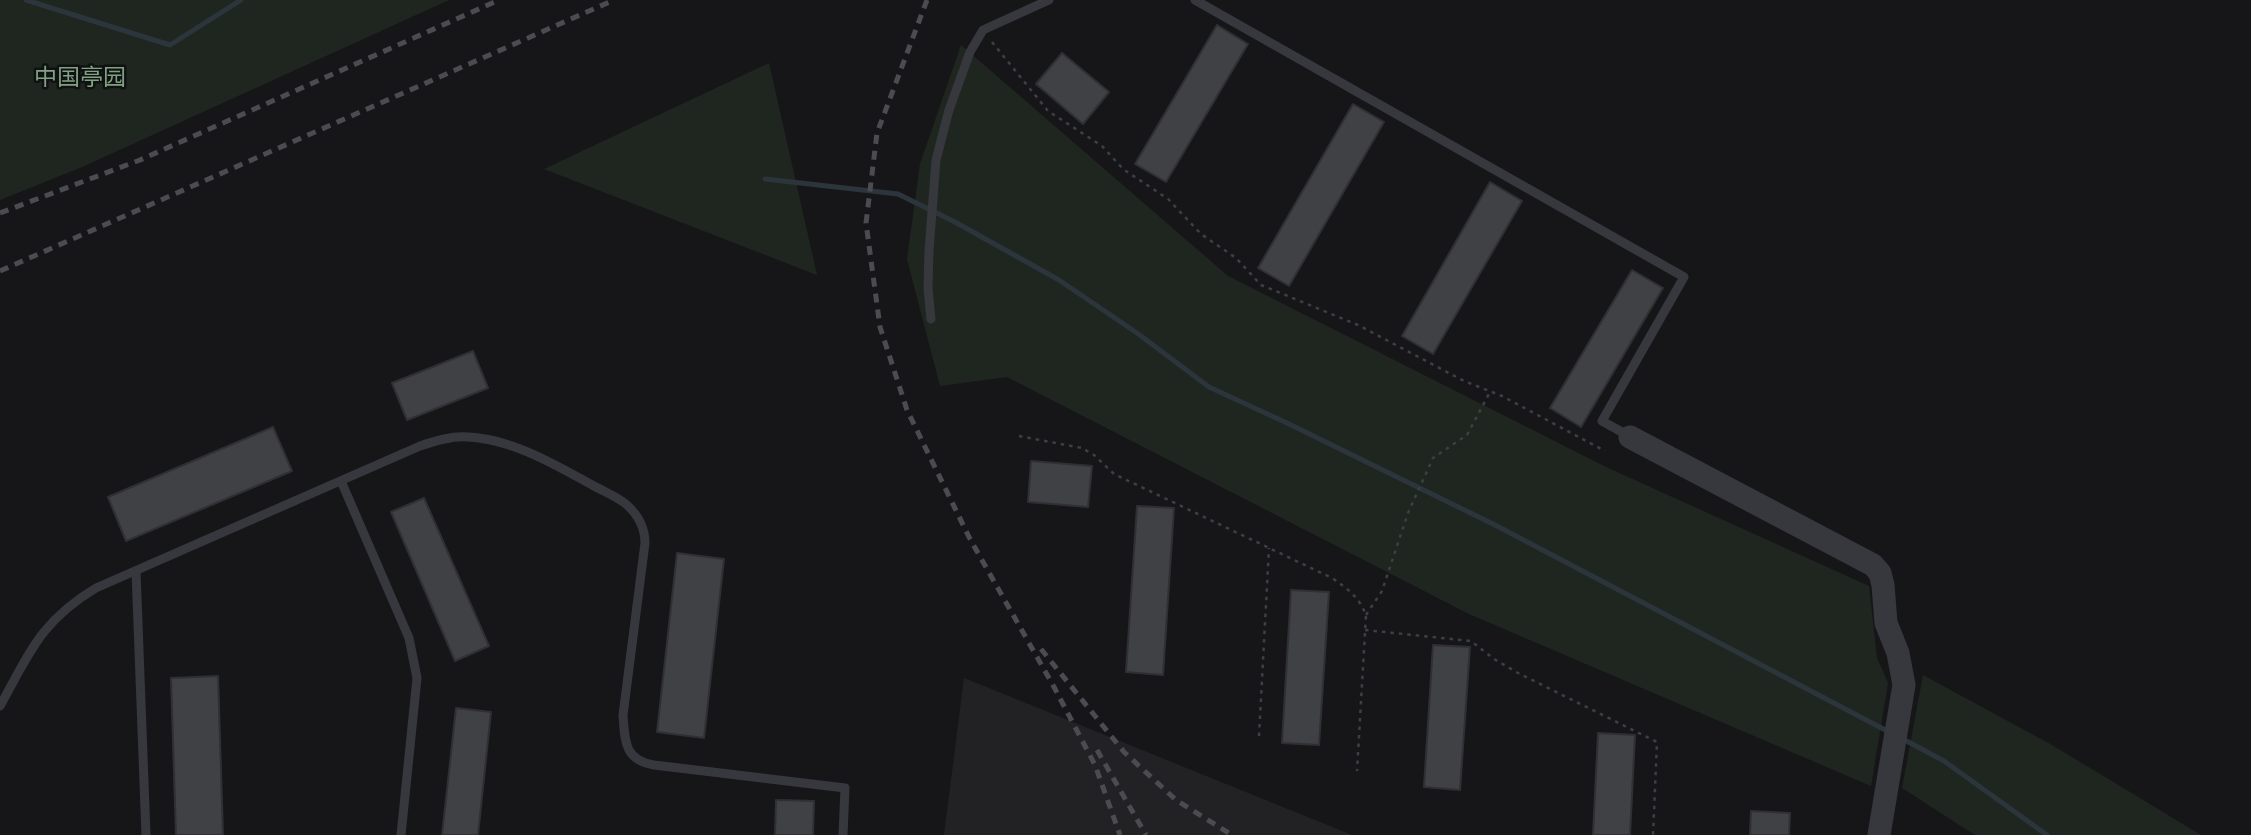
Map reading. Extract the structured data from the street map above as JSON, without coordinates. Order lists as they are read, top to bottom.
{
  "parks": ["中国亭园"]
}
